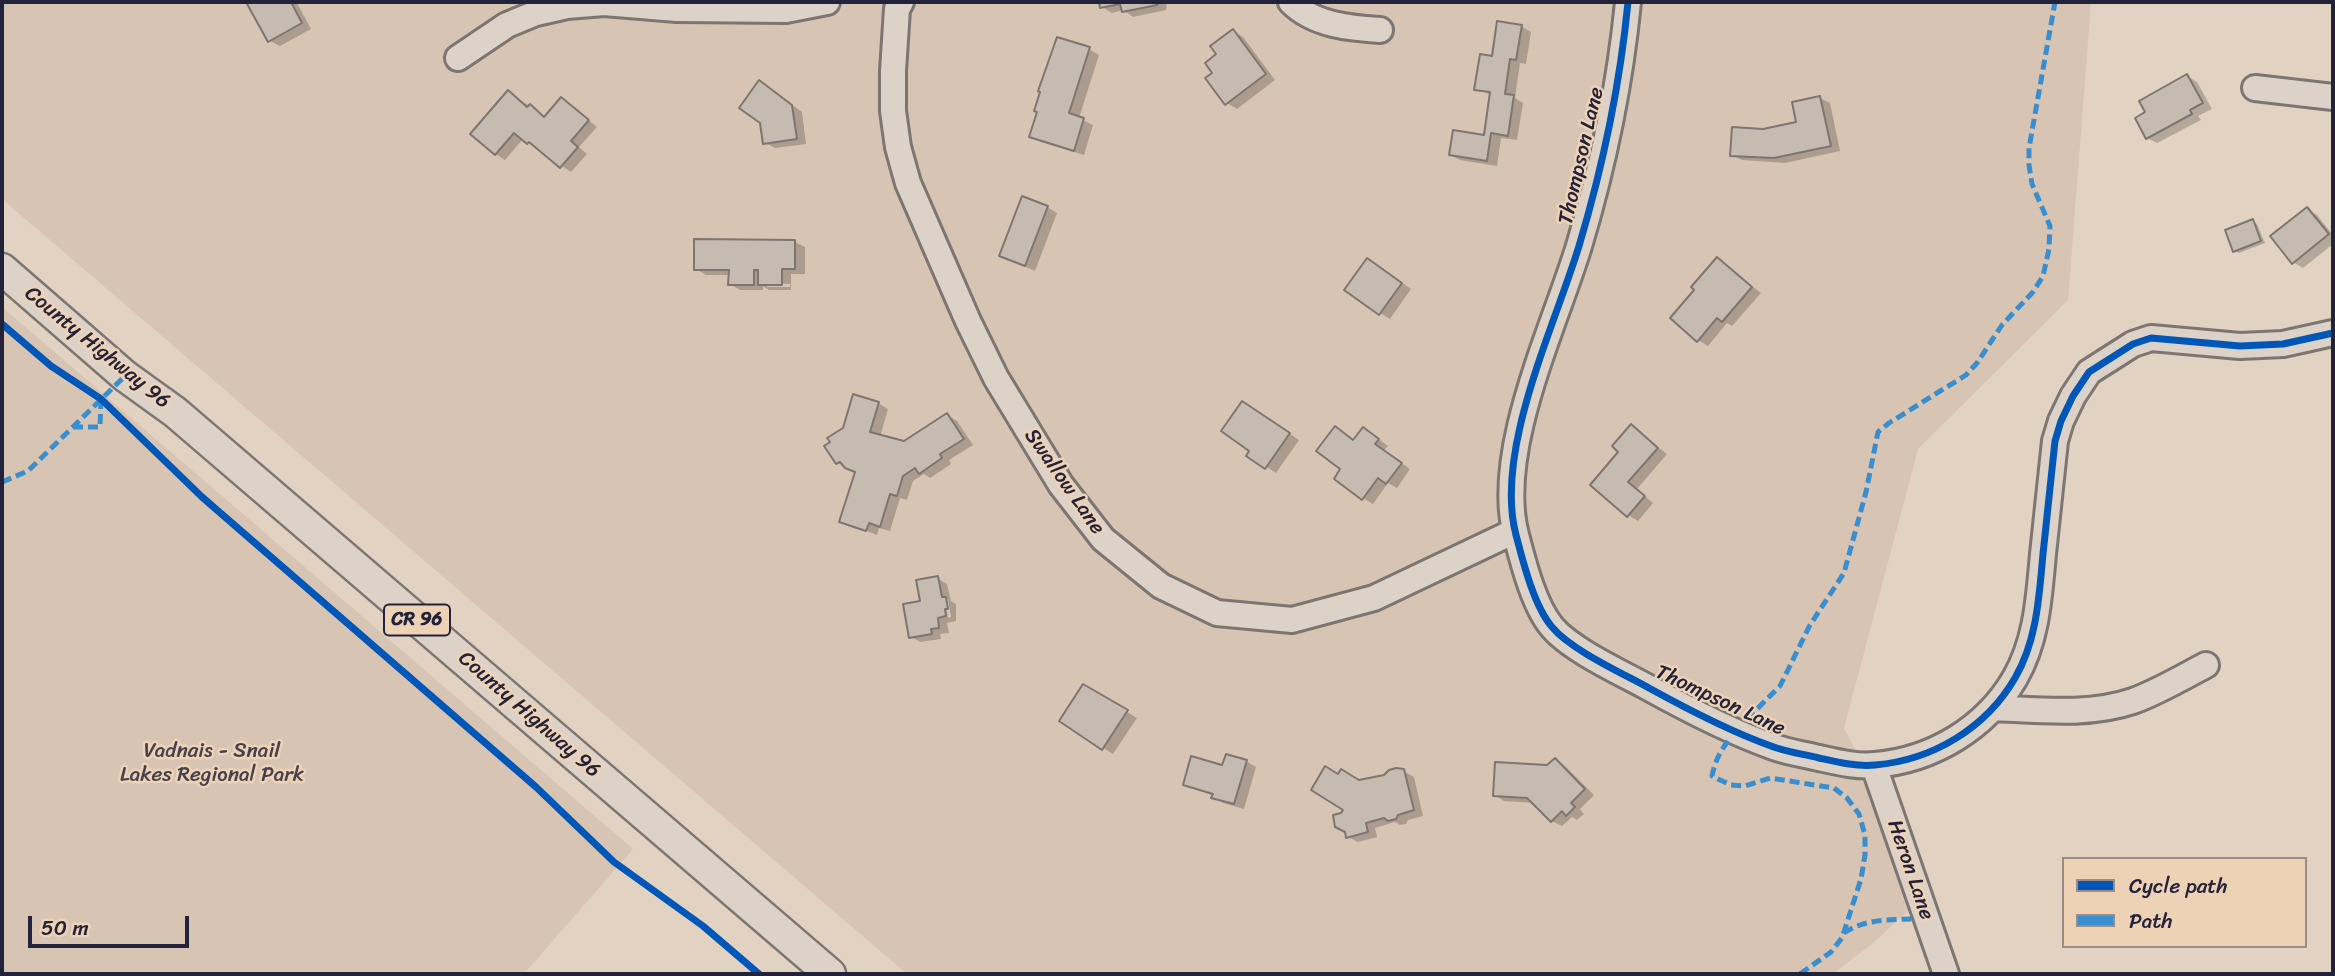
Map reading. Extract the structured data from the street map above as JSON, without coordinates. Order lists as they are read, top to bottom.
{
  "streets": {
    "main road": ["County Highway 96", "CR 96"],
    "street": ["Thompson Lane", "Swallow Lane", "Heron Lane"]
  },
  "crossings": [
    ["Thompson Lane", "Swallow Lane"],
    ["Thompson Lane", "Heron Lane"]
  ],
  "parks": ["Vadnais - Snail Lakes Regional Park"],
  "legend": ["Cycle path", "Path"],
  "scale_bar": "50 m"
}
